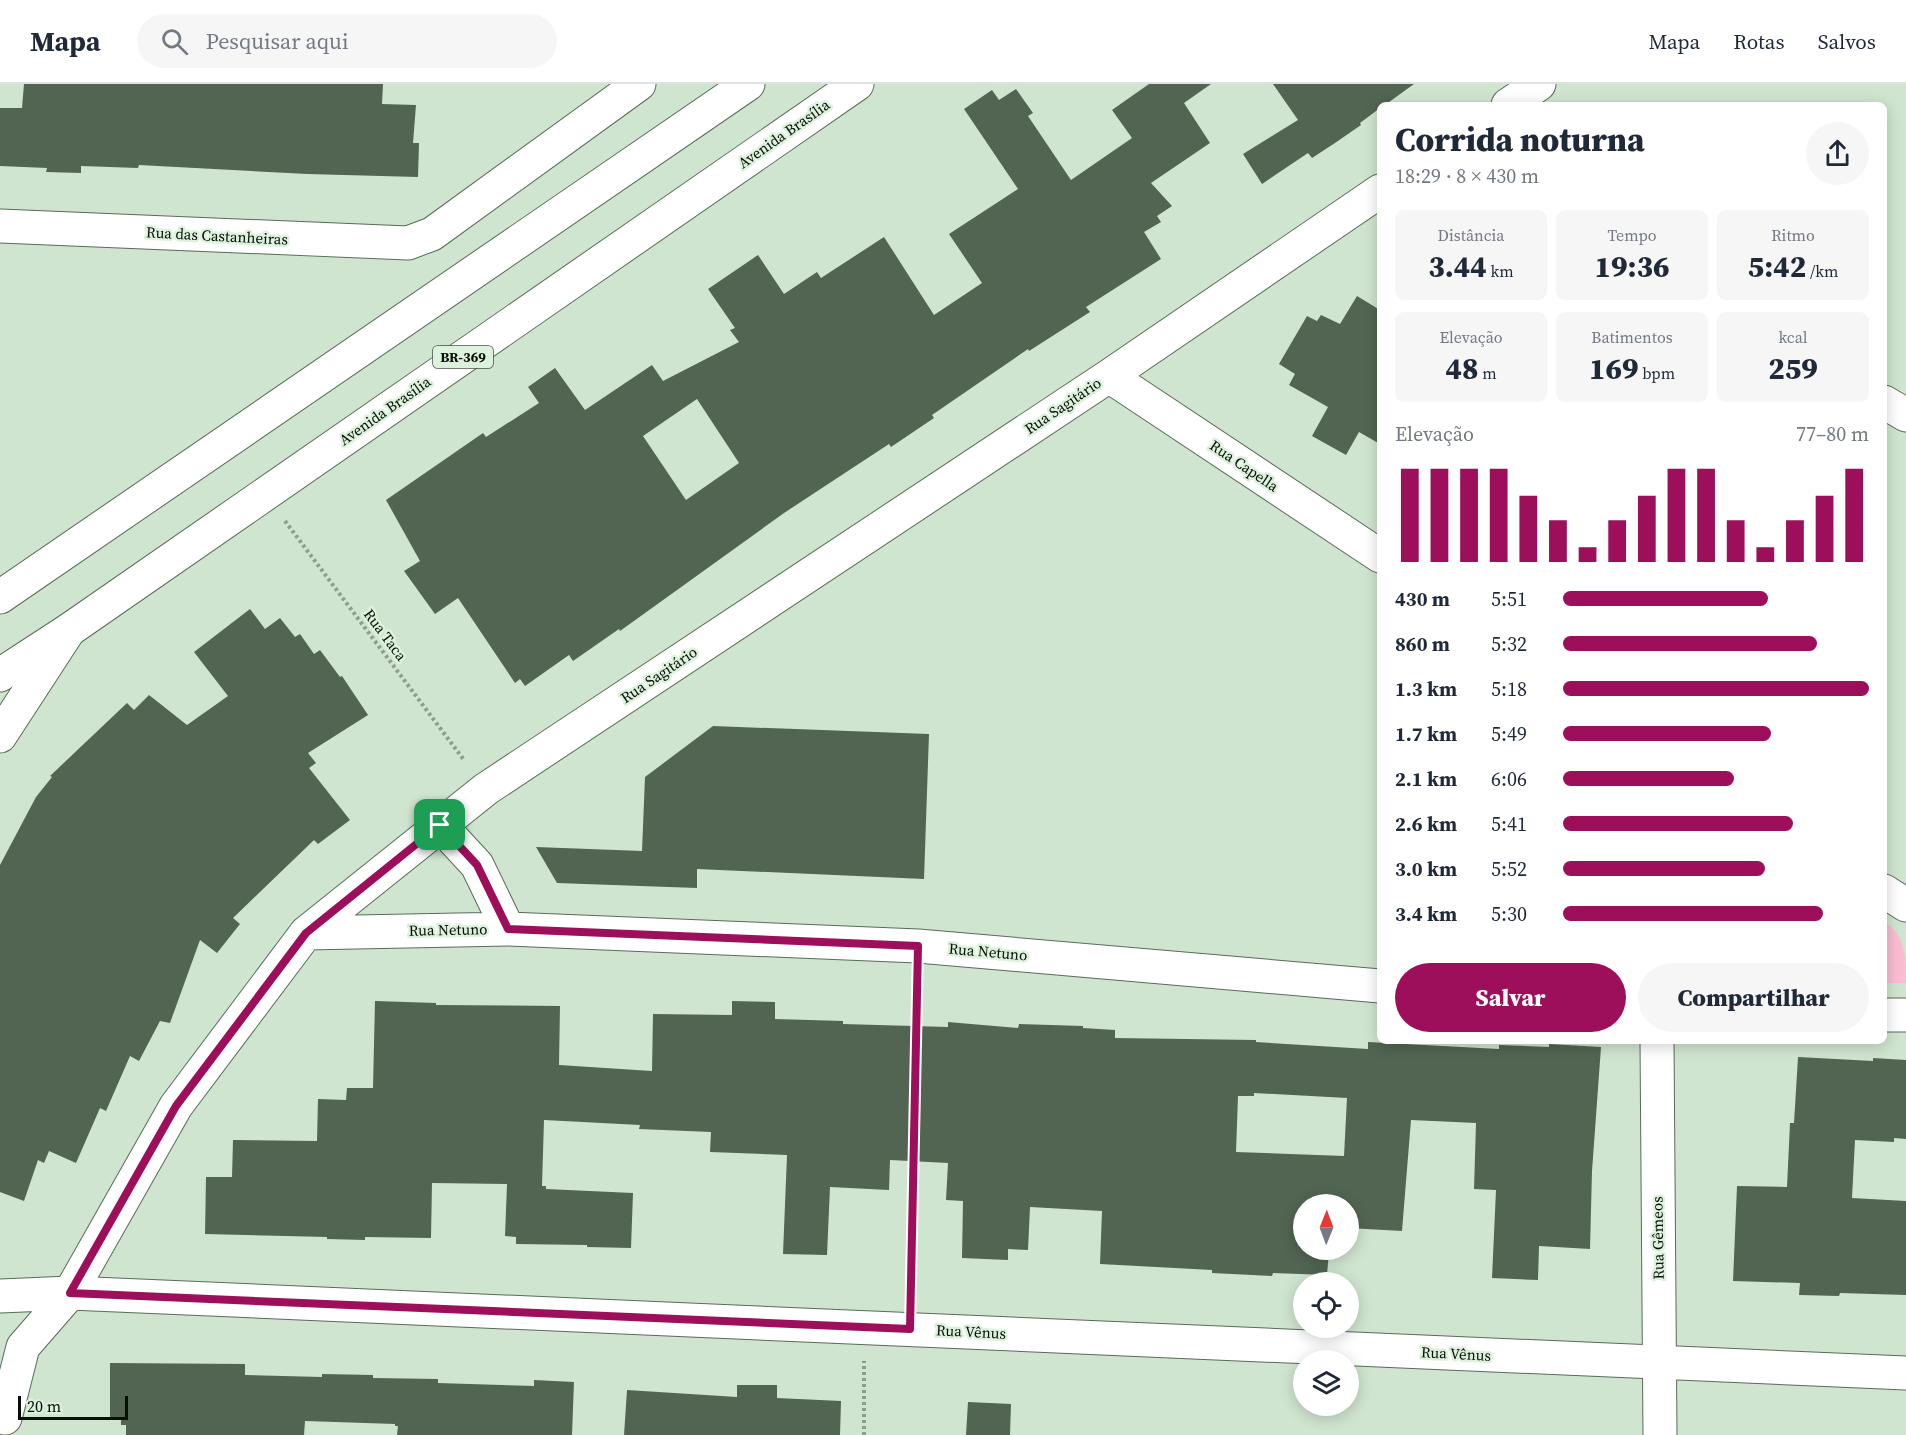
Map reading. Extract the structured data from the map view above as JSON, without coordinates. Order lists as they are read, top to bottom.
{
  "streets": {
    "main road": [
      "Avenida Brasília",
      "Rua das Castanheiras",
      "BR-369",
      "Rua Sagitário",
      "Rua Capella",
      "Rua Netuno",
      "Rua Gêmeos",
      "Rua Vênus"
    ],
    "path": ["Rua Taca"]
  },
  "crossings": [
    ["Avenida Brasília", "Rua Taca"],
    ["Rua Sagitário", "Rua Capella"],
    ["Rua Sagitário", "Rua Taca"],
    ["Rua Sagitário", "Rua Netuno"],
    ["Rua Sagitário", "Rua Vênus"],
    ["Rua Gêmeos", "Rua Vênus"]
  ],
  "scale_bar": "20 m",
  "north": "top",
  "page": {
    "header": "Mapa",
    "search": "Pesquisar aqui",
    "nav": ["Mapa", "Rotas", "Salvos"],
    "heading": ["Corrida noturna", "18:29 · 8 × 430 m"],
    "stats": [
      ["Distância", "3.44 km"],
      ["Tempo", "19:36"],
      ["Ritmo", "5:42 /km"],
      ["Elevação", "48 m"],
      ["Batimentos", "169 bpm"],
      ["kcal", "259"]
    ],
    "chart": ["Elevação", "77–80 m"],
    "list": [
      {
        "name": "430 m",
        "note": "5:51"
      },
      {
        "name": "860 m",
        "note": "5:32"
      },
      {
        "name": "1.3 km",
        "note": "5:18"
      },
      {
        "name": "1.7 km",
        "note": "5:49"
      },
      {
        "name": "2.1 km",
        "note": "6:06"
      },
      {
        "name": "2.6 km",
        "note": "5:41"
      },
      {
        "name": "3.0 km",
        "note": "5:52"
      },
      {
        "name": "3.4 km",
        "note": "5:30"
      }
    ],
    "buttons": ["Salvar", "Compartilhar"],
    "scale": "20 m"
  }
}
